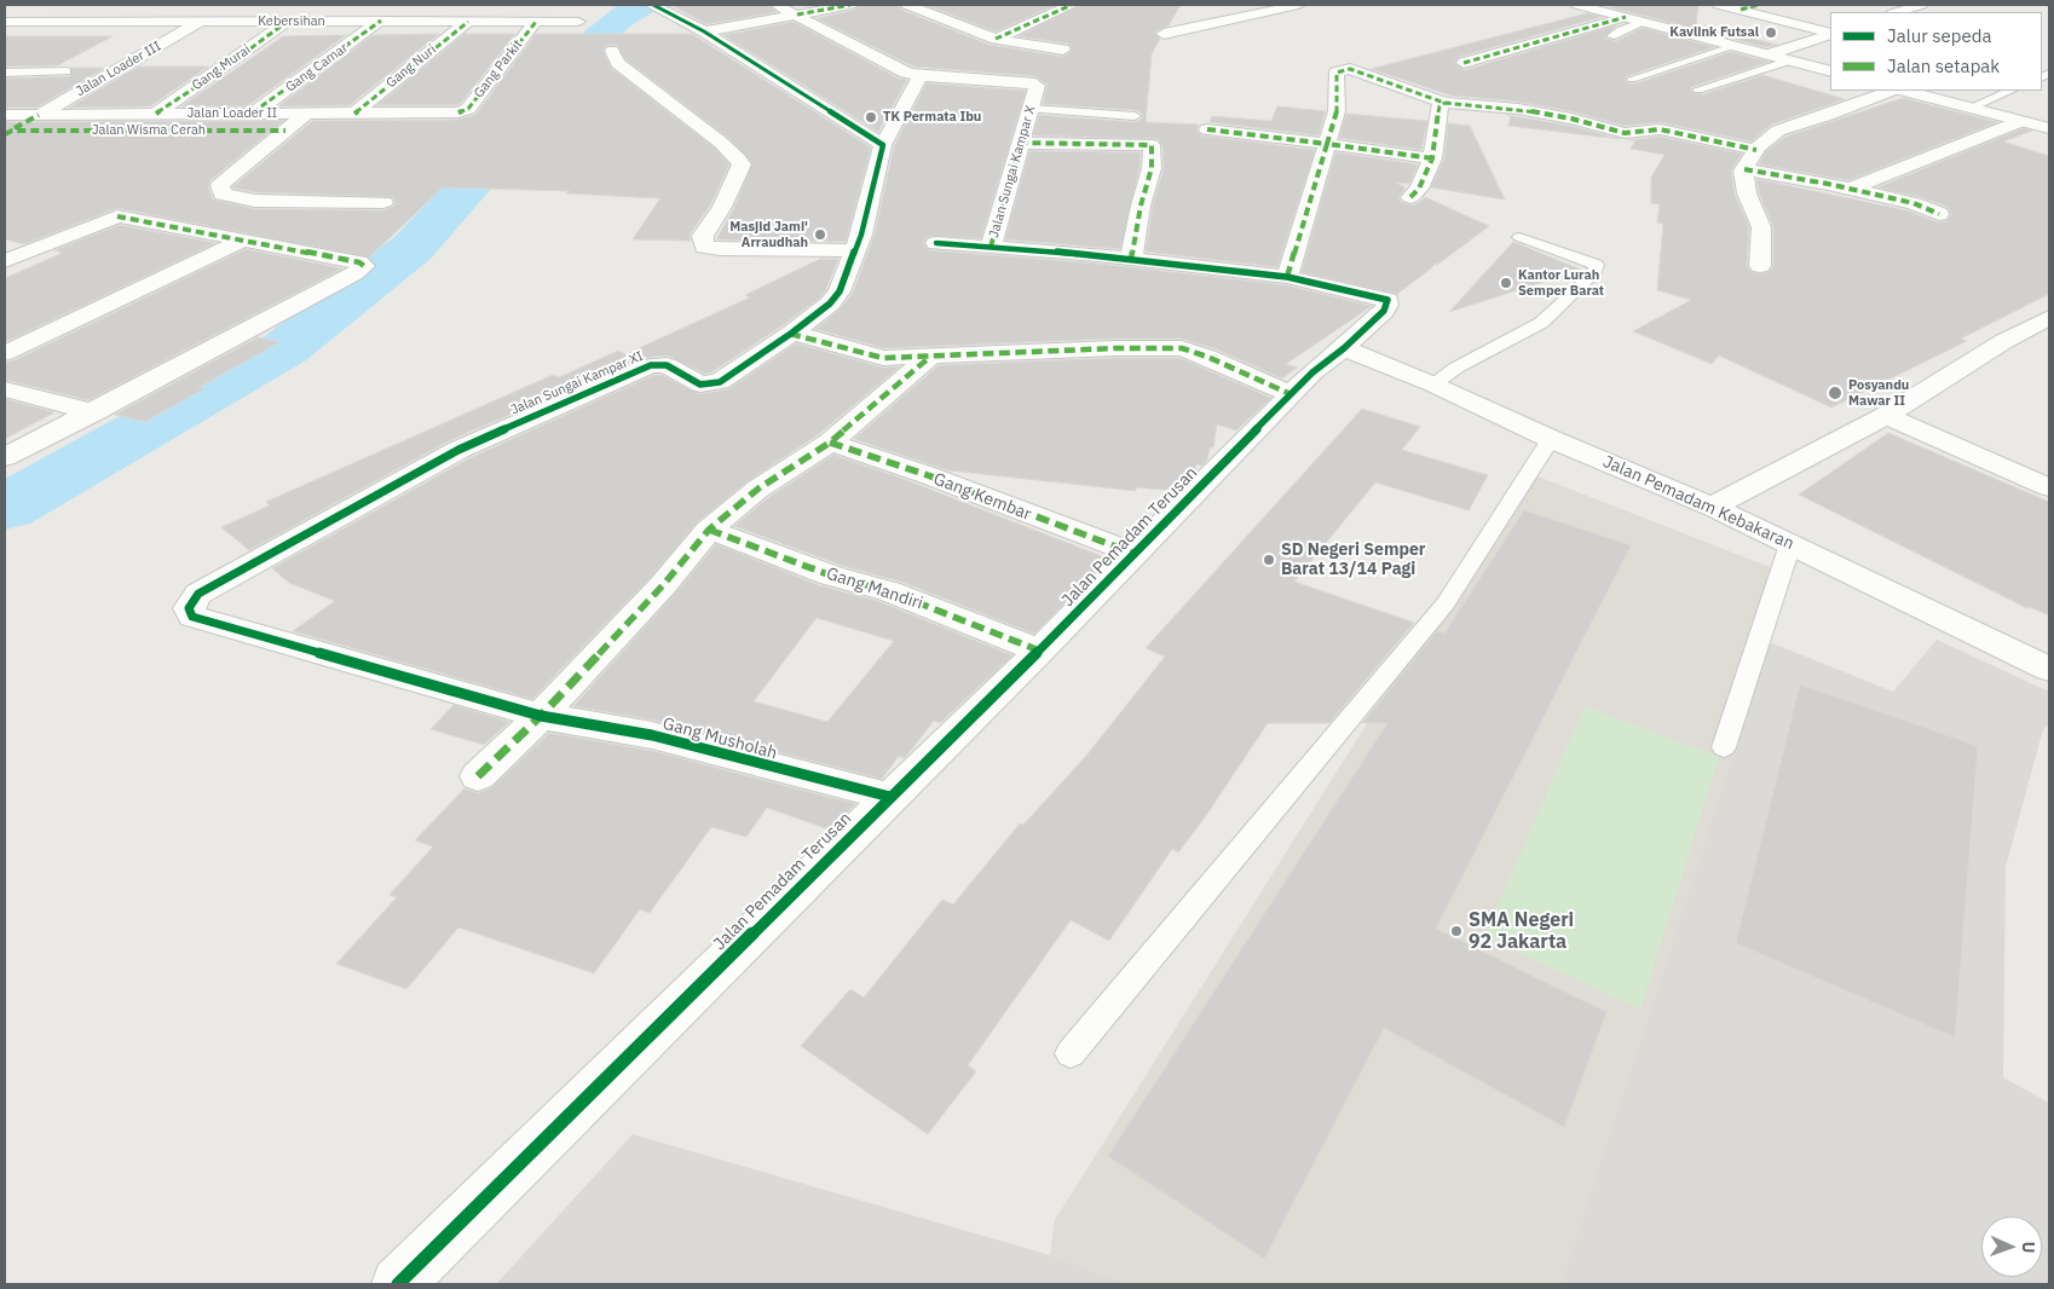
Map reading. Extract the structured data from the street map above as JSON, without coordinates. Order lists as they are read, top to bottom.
{
  "streets": {
    "street": [
      "Kebersihan",
      "Gang Nuri",
      "Gang Murai",
      "Gang Camar",
      "Jalan Loader III",
      "Gang Parkit",
      "Jalan Loader II",
      "Jalan Wisma Cerah",
      "Jalan Sungai Kampar X",
      "Jalan Sungai Kampar XI",
      "Gang Kembar",
      "Jalan Pemadam Kebakaran",
      "Jalan Pemadam Terusan",
      "Gang Mandiri",
      "Gang Musholah"
    ]
  },
  "crossings": [
    ["Kebersihan", "Gang Nuri"],
    ["Kebersihan", "Gang Murai"],
    ["Kebersihan", "Gang Camar"],
    ["Kebersihan", "Jalan Loader III"],
    ["Kebersihan", "Gang Parkit"],
    ["Gang Nuri", "Jalan Loader II"],
    ["Gang Murai", "Jalan Loader II"],
    ["Gang Camar", "Jalan Loader II"],
    ["Jalan Loader III", "Jalan Loader II"],
    ["Jalan Loader III", "Jalan Wisma Cerah"],
    ["Gang Parkit", "Jalan Loader II"],
    ["Jalan Loader II", "Jalan Wisma Cerah"],
    ["Jalan Sungai Kampar X", "Jalan Sungai Kampar XI"],
    ["Jalan Sungai Kampar XI", "Gang Musholah"],
    ["Gang Kembar", "Jalan Pemadam Terusan"],
    ["Jalan Pemadam Kebakaran", "Jalan Pemadam Terusan"],
    ["Jalan Pemadam Terusan", "Gang Mandiri"],
    ["Jalan Pemadam Terusan", "Gang Musholah"]
  ],
  "places": [
    "Kavlink Futsal",
    "TK Permata Ibu",
    "Masjid Jami' Arraudhah",
    "Kantor Lurah Semper Barat",
    "Posyandu Mawar II",
    "SD Negeri Semper Barat 13/14 Pagi",
    "SMA Negeri 92 Jakarta"
  ],
  "legend": ["Jalur sepeda", "Jalan setapak"],
  "north": "right"
}
